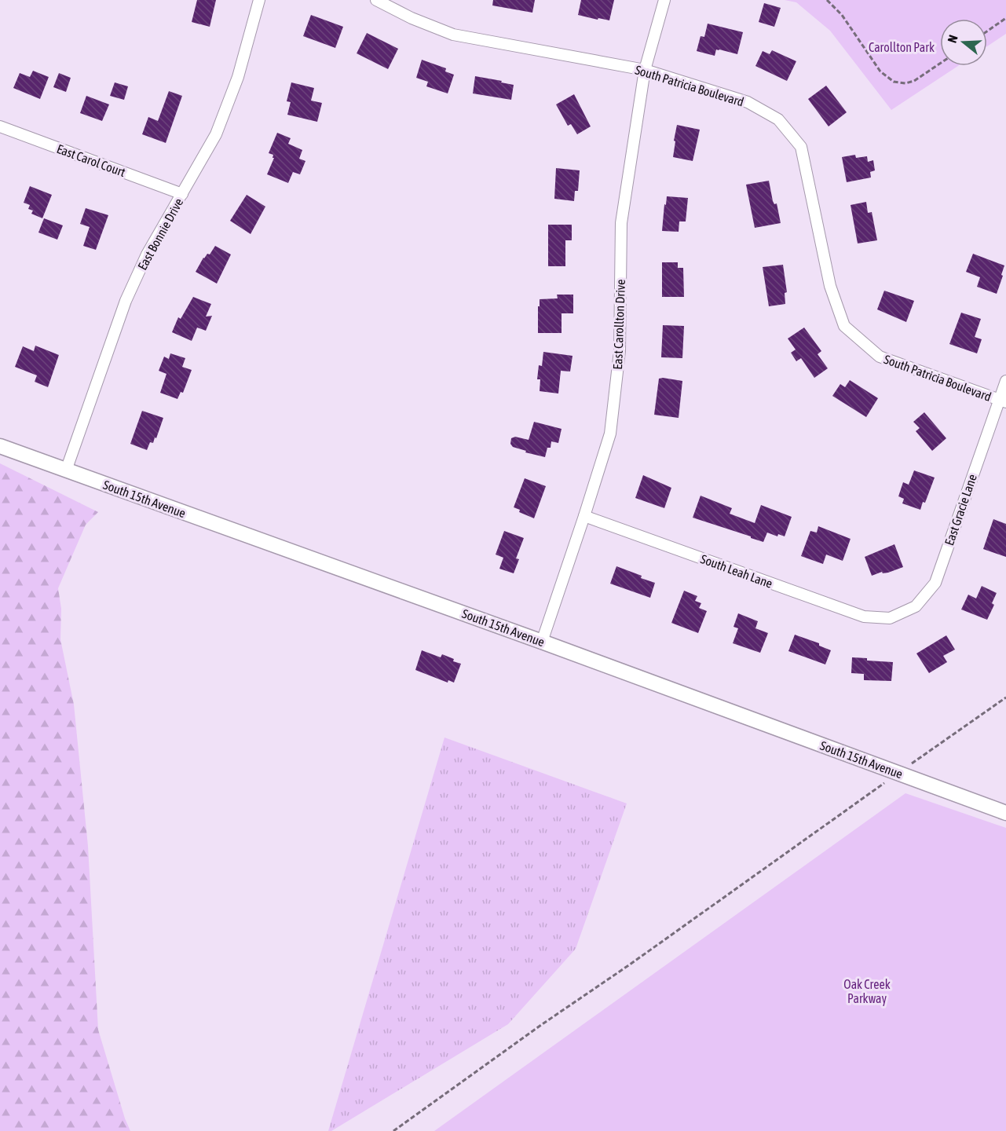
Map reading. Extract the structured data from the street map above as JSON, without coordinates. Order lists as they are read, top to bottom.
{
  "streets": {
    "street": [
      "South Patricia Boulevard",
      "East Carol Court",
      "East Bonnie Drive",
      "East Carollton Drive",
      "South 15th Avenue",
      "East Gracie Lane",
      "South Leah Lane"
    ]
  },
  "crossings": [
    ["South Patricia Boulevard", "East Carollton Drive"],
    ["South Patricia Boulevard", "East Gracie Lane"],
    ["East Carol Court", "East Bonnie Drive"],
    ["East Bonnie Drive", "South 15th Avenue"],
    ["East Carollton Drive", "South 15th Avenue"],
    ["East Carollton Drive", "South Leah Lane"],
    ["East Gracie Lane", "South Leah Lane"]
  ],
  "parks": ["Carollton Park", "Oak Creek Parkway"],
  "north": "left"
}
